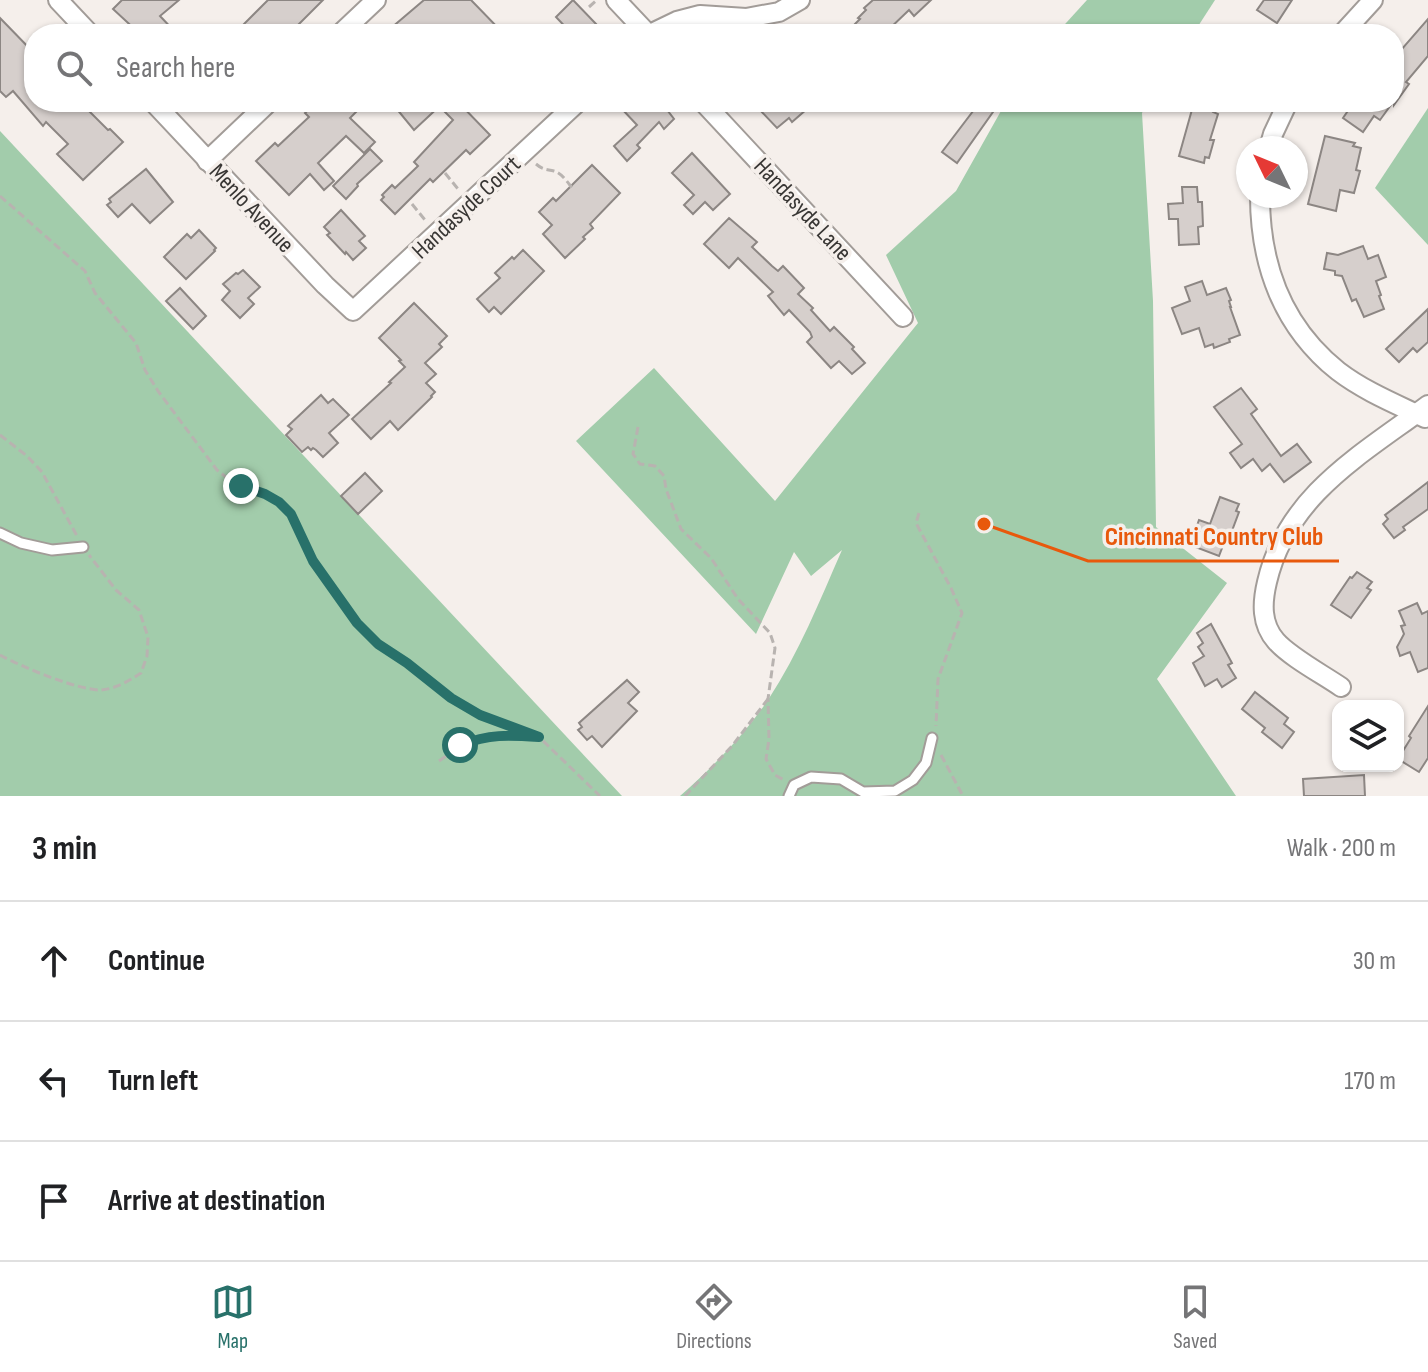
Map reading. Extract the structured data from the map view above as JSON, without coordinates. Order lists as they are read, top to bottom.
{
  "streets": {
    "street": ["Handasyde Court", "Menlo Avenue", "Handasyde Lane"]
  },
  "crossings": [
    ["Handasyde Court", "Menlo Avenue"]
  ],
  "places": ["Cincinnati Country Club"],
  "north": "top left",
  "page": {
    "search": "Search here",
    "heading": ["3 min", "Walk · 200 m"],
    "list": [
      ["Continue", "30 m"],
      ["Turn left", "170 m"],
      "Arrive at destination"
    ],
    "nav": ["Map", "Directions", "Saved"]
  }
}
